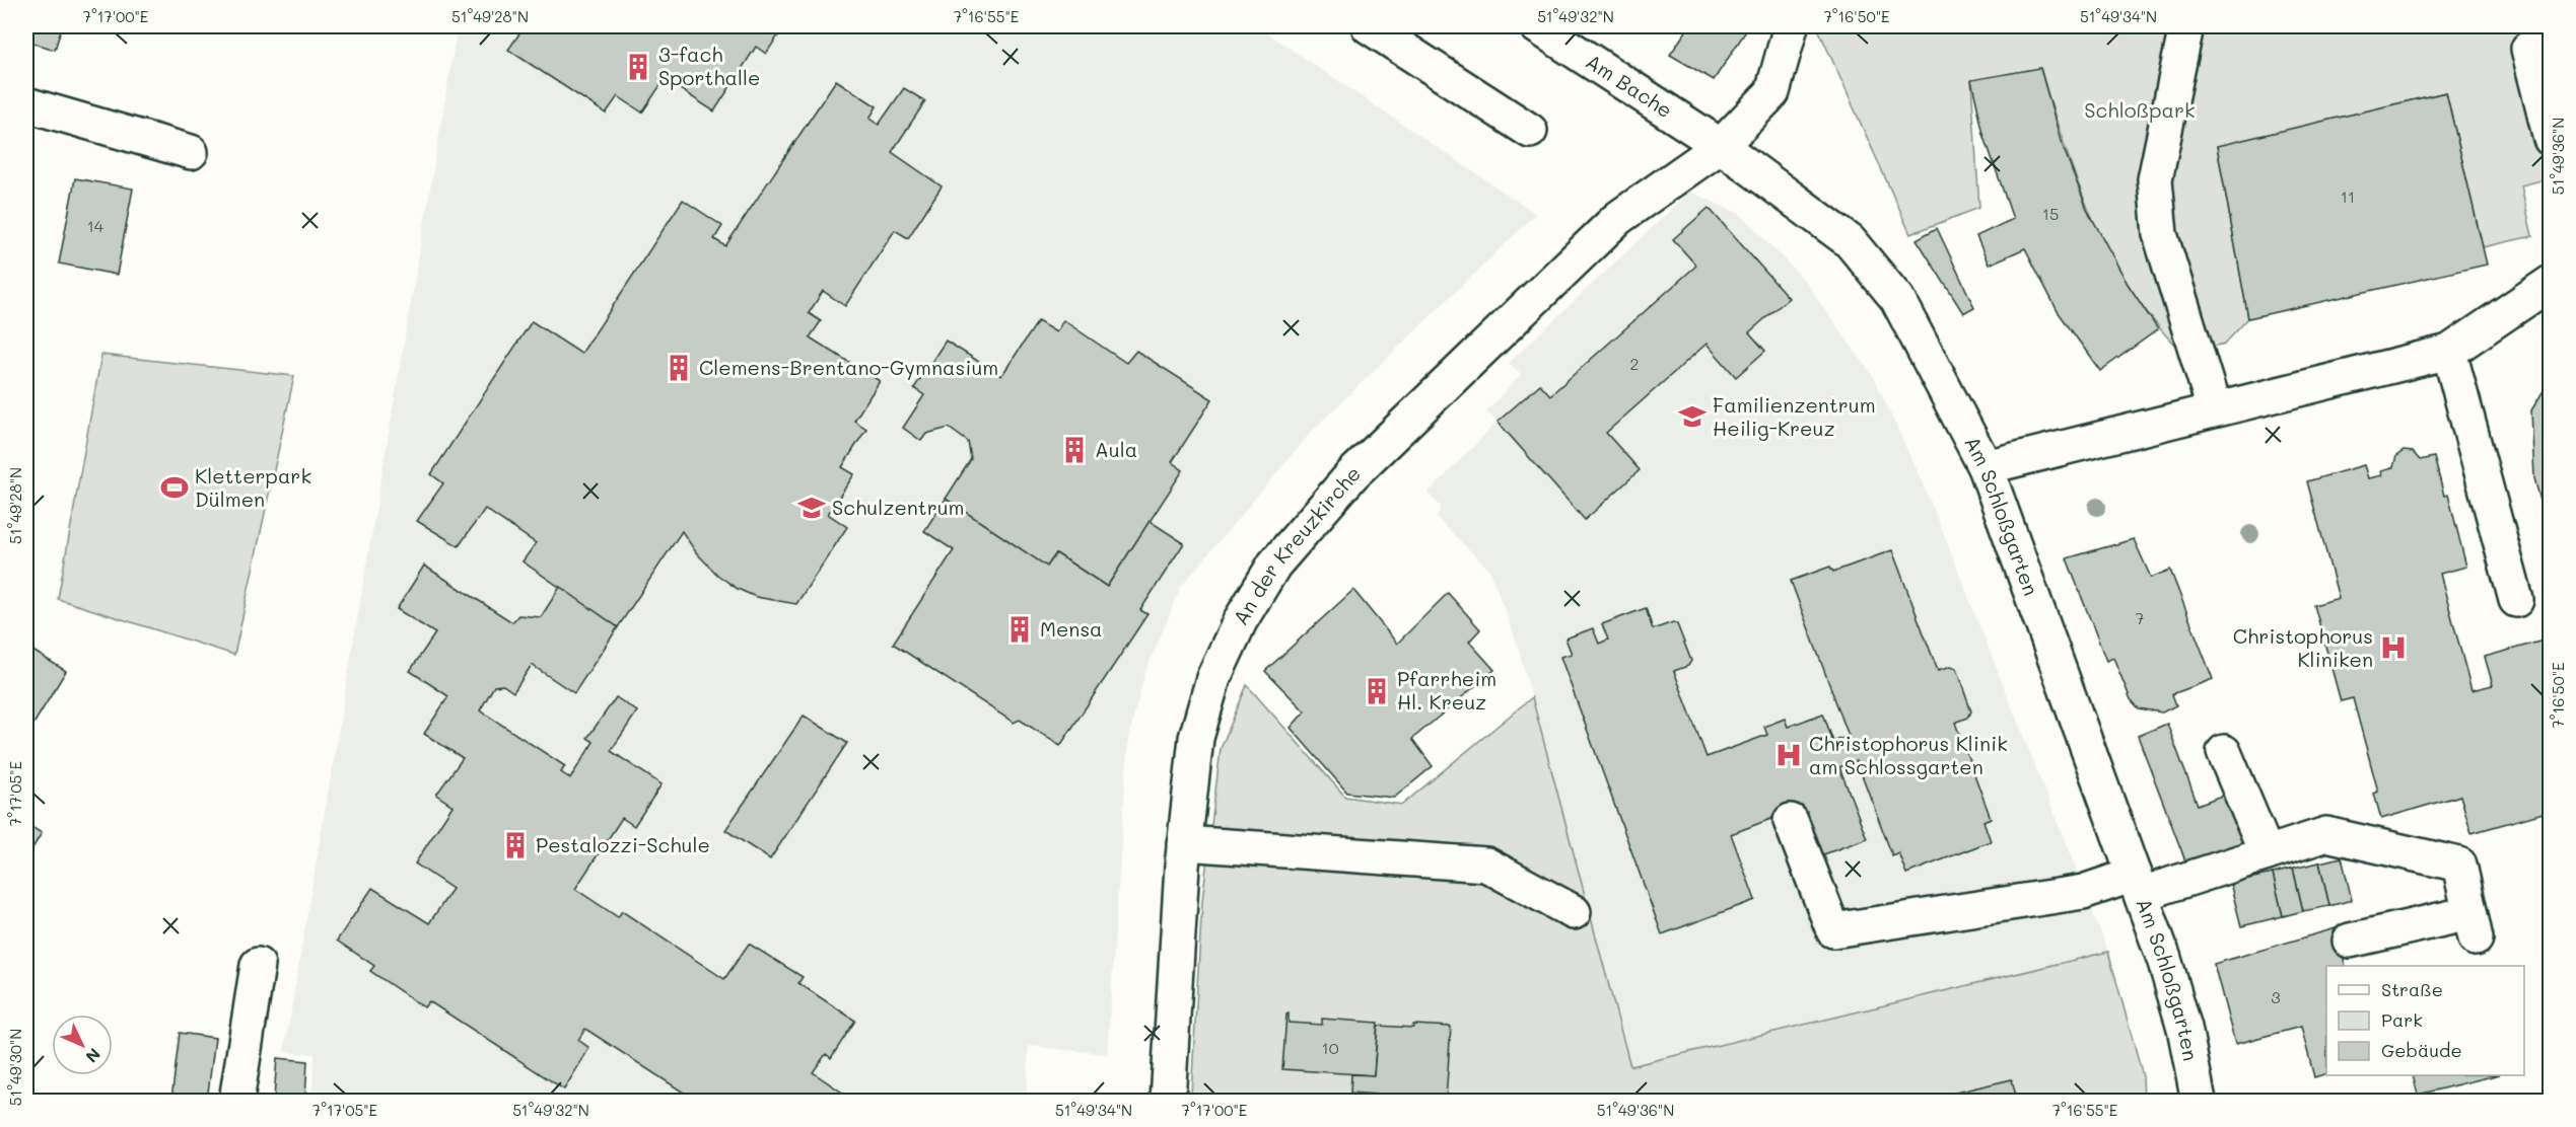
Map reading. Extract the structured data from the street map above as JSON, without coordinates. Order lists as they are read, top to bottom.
{
  "streets": {
    "street": ["Am Bache", "Am Schloßgarten", "An der Kreuzkirche"]
  },
  "crossings": [
    ["Am Bache", "Am Schloßgarten"],
    ["Am Bache", "An der Kreuzkirche"],
    ["Am Schloßgarten", "An der Kreuzkirche"]
  ],
  "parks": ["Schloßpark"],
  "places": {
    "building": [
      "3-fach Sporthalle",
      "Clemens-Brentano-Gymnasium",
      "Aula",
      "Mensa",
      "Pfarrheim Hl. Kreuz",
      "Pestalozzi-Schule"
    ],
    "school or university": ["Familienzentrum Heilig-Kreuz", "Schulzentrum"],
    "sports": ["Kletterpark Dülmen"],
    "hospital": ["Christophorus Kliniken", "Christophorus Klinik am Schlossgarten"]
  },
  "house_numbers": [
    "11",
    "15",
    "14",
    "2",
    "7",
    "3",
    "10"
  ],
  "legend": ["Straße", "Park", "Gebäude"],
  "north": "bottom right",
  "coordinates": [
    "7°17'00\"E",
    "51°49'28\"N",
    "7°16'55\"E",
    "51°49'32\"N",
    "7°16'50\"E",
    "51°49'34\"N",
    "51°49'36\"N",
    "7°17'05\"E",
    "51°49'30\"N"
  ]
}
